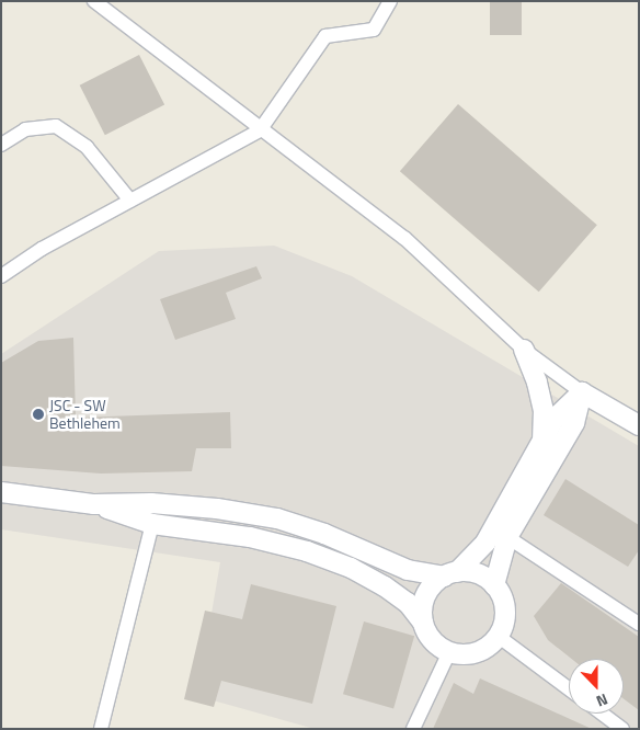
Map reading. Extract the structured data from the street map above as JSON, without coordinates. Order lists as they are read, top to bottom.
{
  "places": ["JSC - SW Bethlehem"],
  "north": "bottom"
}
